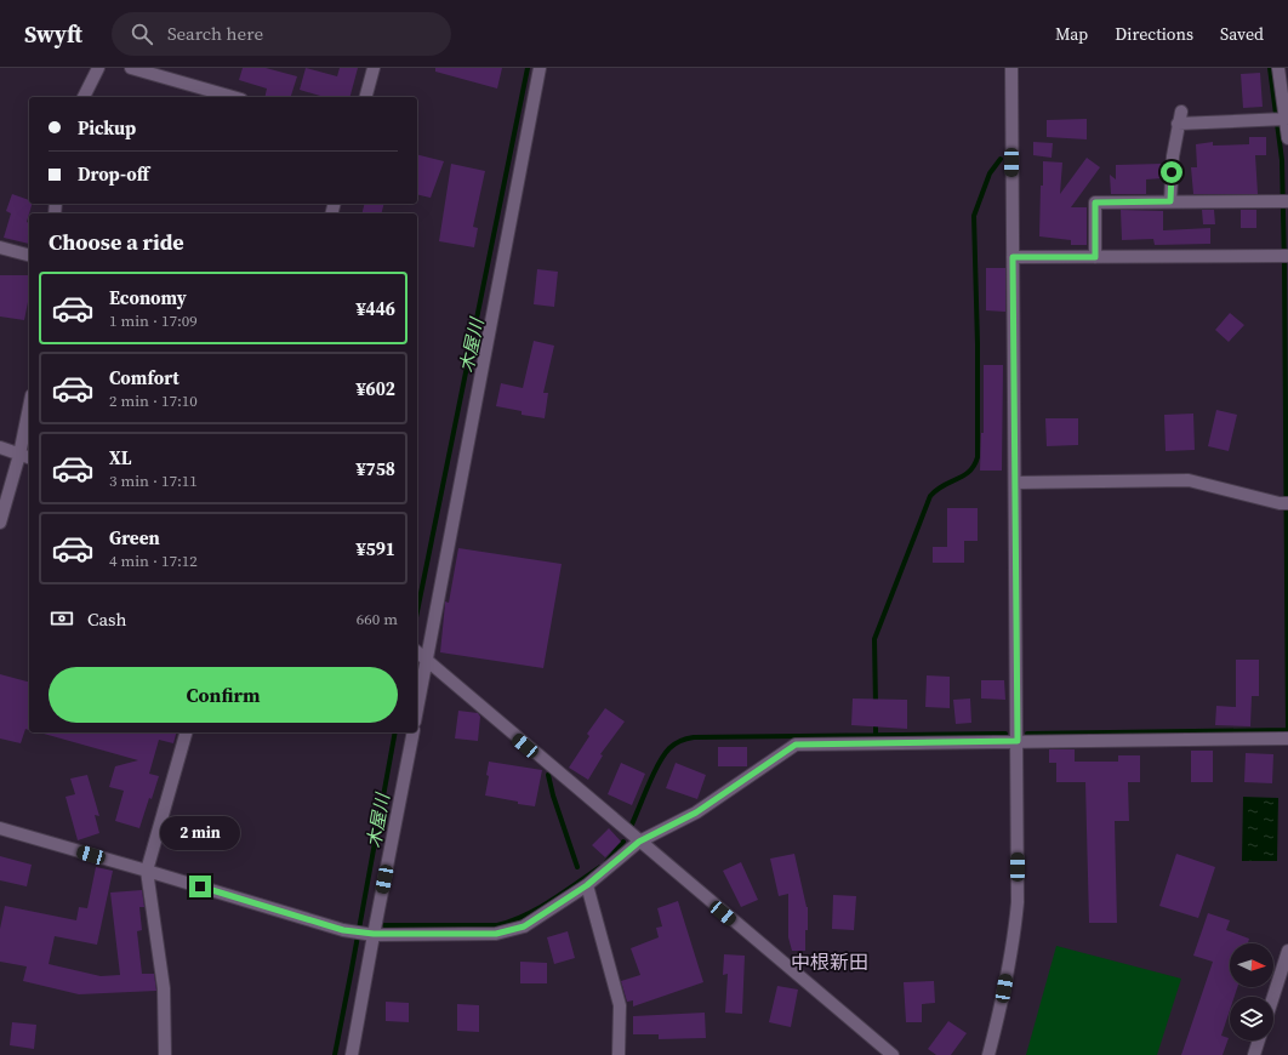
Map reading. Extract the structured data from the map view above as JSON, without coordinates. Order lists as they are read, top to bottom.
{
  "districts": ["中根新田"],
  "water": ["木屋川"],
  "north": "right",
  "page": {
    "header": "Swyft",
    "search": "Search here",
    "nav": ["Map", "Directions", "Saved"],
    "banner": ["Pickup", "Drop-off"],
    "heading": "Choose a ride",
    "list": [
      {
        "name": "Economy",
        "note": "1 min · 17:09",
        "value": "¥446"
      },
      {
        "name": "Comfort",
        "note": "2 min · 17:10",
        "value": "¥602"
      },
      {
        "name": "XL",
        "note": "3 min · 17:11",
        "value": "¥758"
      },
      {
        "name": "Green",
        "note": "4 min · 17:12",
        "value": "¥591"
      }
    ],
    "pay": ["Cash", "660 m"],
    "buttons": "Confirm",
    "bubble": "2 min"
  }
}
